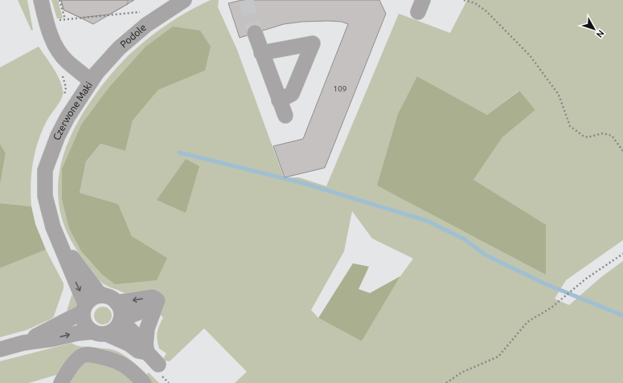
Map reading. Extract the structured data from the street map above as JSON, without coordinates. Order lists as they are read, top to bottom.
{
  "streets": {
    "street": ["Podole", "Czerwone Maki"]
  },
  "crossings": [
    ["Podole", "Czerwone Maki"]
  ],
  "house_numbers": ["109"],
  "north": "bottom right"
}
